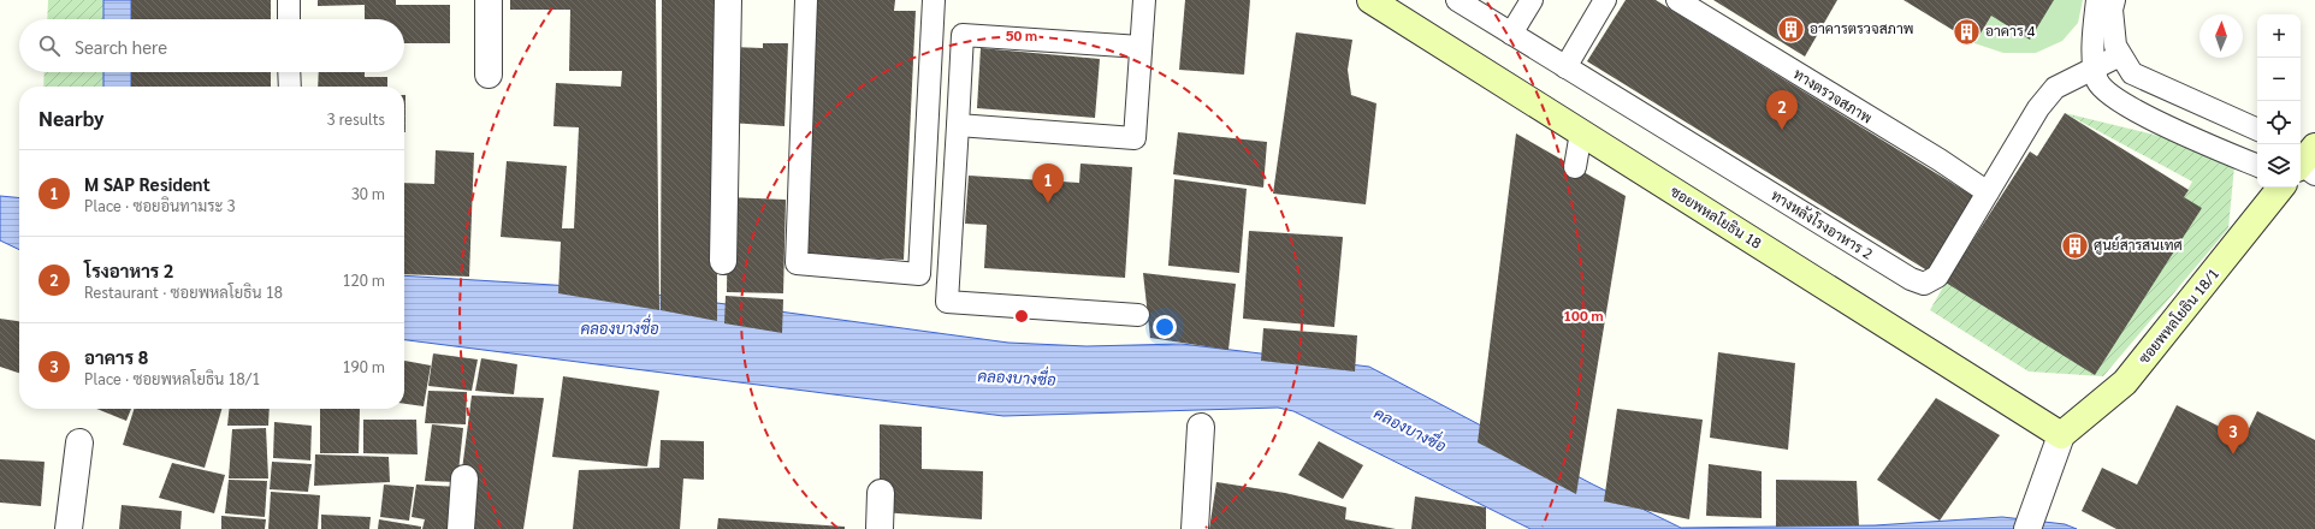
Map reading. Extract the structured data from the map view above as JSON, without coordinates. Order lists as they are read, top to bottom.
{
  "streets": {
    "street": ["ซอยพหลโยธิน 18", "ซอยพหลโยธิน 18/1"],
    "lane": ["ทางตรวจสภาพ", "ทางหลังโรงอาหาร 2"]
  },
  "crossings": [
    ["ทางตรวจสภาพ", "ทางหลังโรงอาหาร 2"],
    ["ซอยพหลโยธิน 18", "ซอยพหลโยธิน 18/1"]
  ],
  "water": ["คลองบางซื่อ"],
  "places": {
    "building": ["อาคารตรวจสภาพ", "อาคาร 4", "ศูนย์สารสนเทศ"]
  },
  "north": "top",
  "page": {
    "map_buttons": ["+", "−"],
    "search": "Search here",
    "heading": ["Nearby", "3 results"],
    "pins": ["2", "1", "3"],
    "list": [
      {
        "mark": "1",
        "name": "M SAP Resident",
        "note": "Place · ซอยอินทามระ 3",
        "value": "30 m"
      },
      {
        "mark": "2",
        "name": "โรงอาหาร 2",
        "note": "Restaurant · ซอยพหลโยธิน 18",
        "value": "120 m"
      },
      {
        "mark": "3",
        "name": "อาคาร 8",
        "note": "Place · ซอยพหลโยธิน 18/1",
        "value": "190 m"
      }
    ]
  },
  "rings": ["50 m", "100 m"]
}
